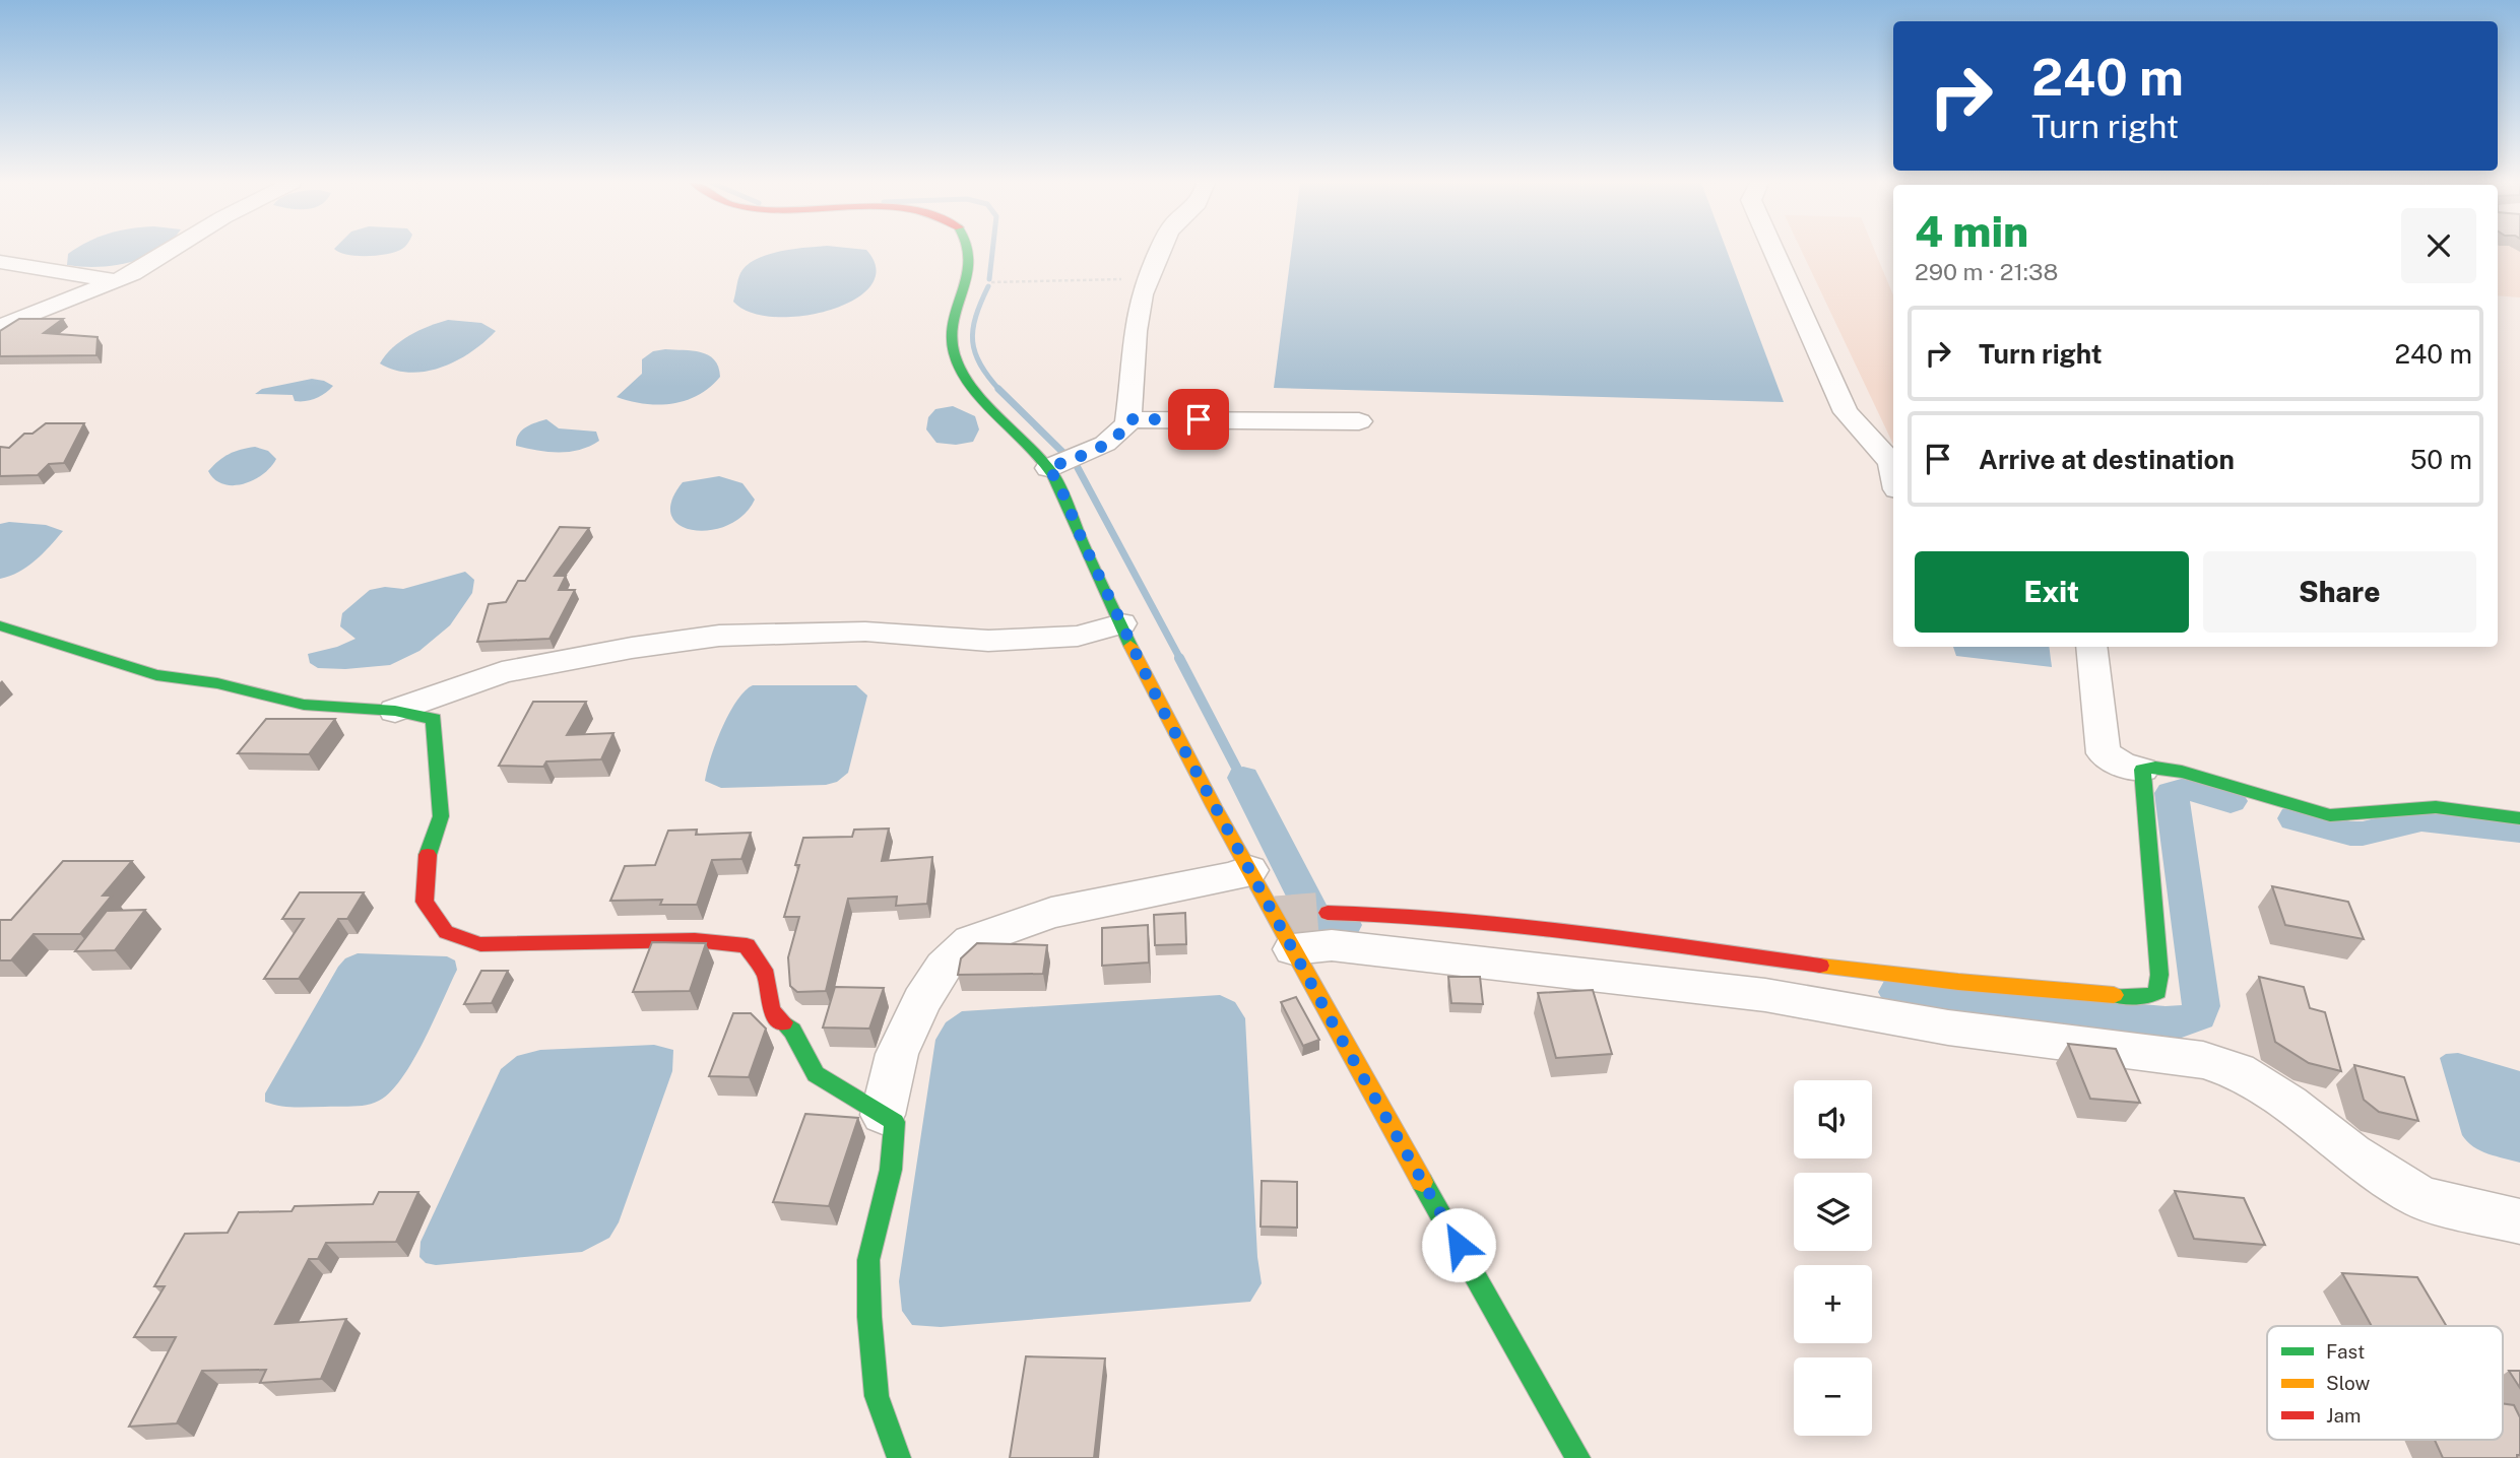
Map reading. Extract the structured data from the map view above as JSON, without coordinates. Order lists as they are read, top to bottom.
{
  "legend": ["Fast", "Slow", "Jam"],
  "page": {
    "turn": ["240 m", "Turn right"],
    "heading": ["4 min", "290 m · 21:38"],
    "list": [
      {
        "name": "Turn right",
        "value": "240 m"
      },
      {
        "name": "Arrive at destination",
        "value": "50 m"
      }
    ],
    "buttons": ["Exit", "Share"],
    "map_buttons": ["+", "−"]
  }
}
